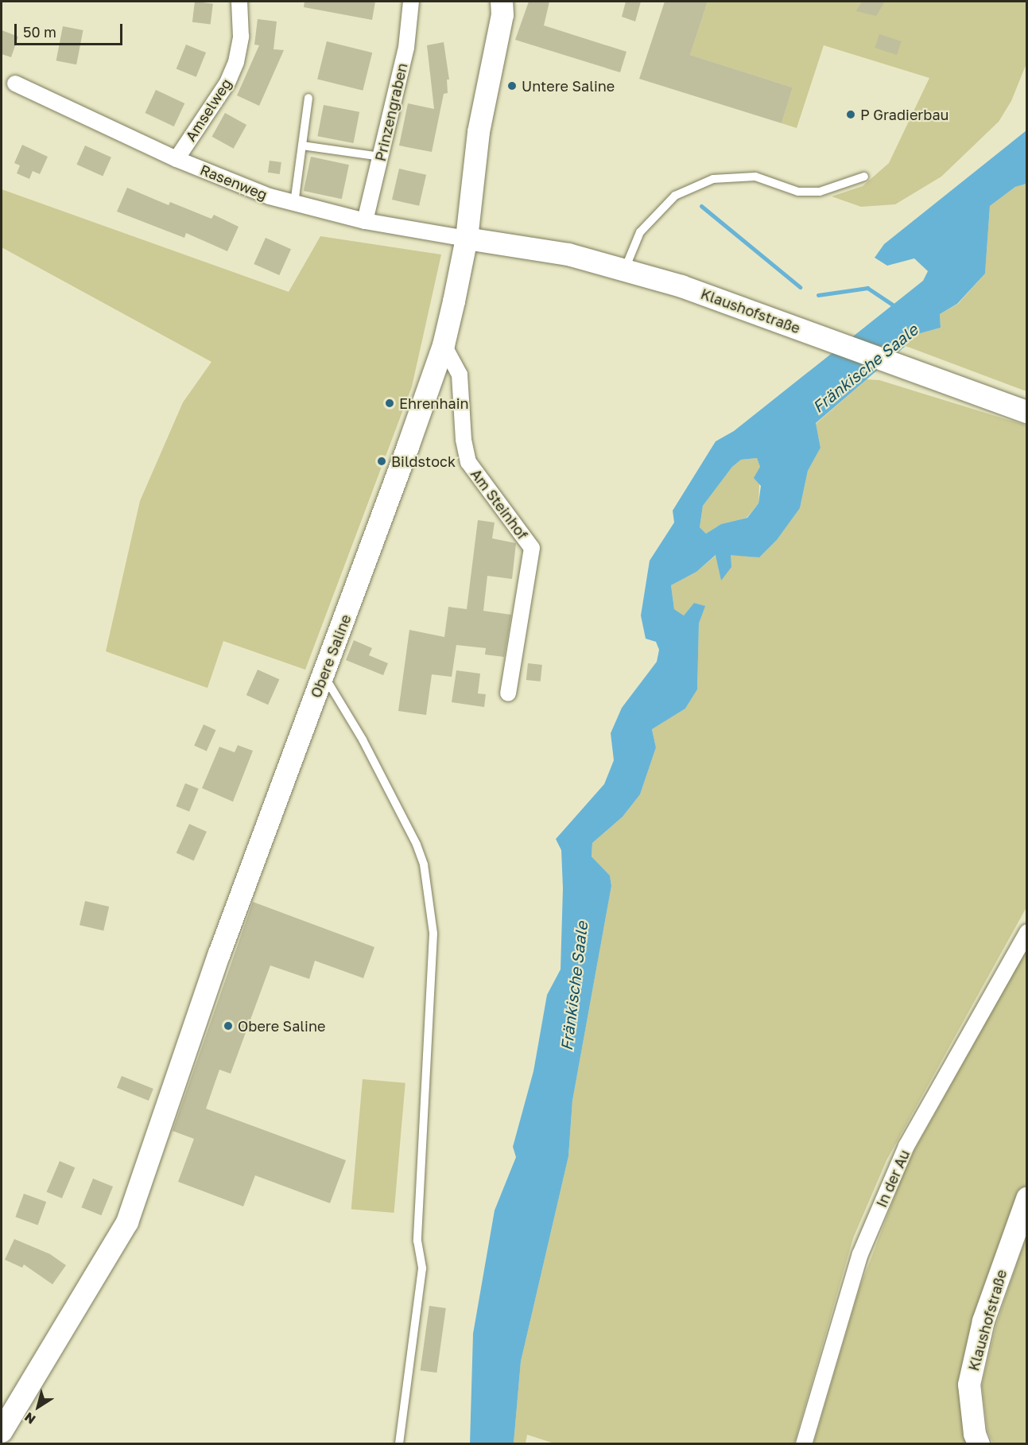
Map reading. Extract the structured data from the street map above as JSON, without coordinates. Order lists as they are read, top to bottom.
{
  "streets": {
    "main road": ["Klaushofstraße", "Obere Saline"],
    "street": [
      "Amselweg",
      "Prinzengraben",
      "Rasenweg",
      "Am Steinhof",
      "In der Au"
    ]
  },
  "crossings": [
    ["Amselweg", "Rasenweg"],
    ["Prinzengraben", "Rasenweg"],
    ["Rasenweg", "Klaushofstraße"],
    ["Am Steinhof", "Obere Saline"]
  ],
  "water": ["Fränkische Saale"],
  "places": [
    "Untere Saline",
    "P Gradierbau",
    "Ehrenhain",
    "Bildstock",
    "Obere Saline"
  ],
  "scale_bar": "50 m",
  "north": "bottom left"
}
